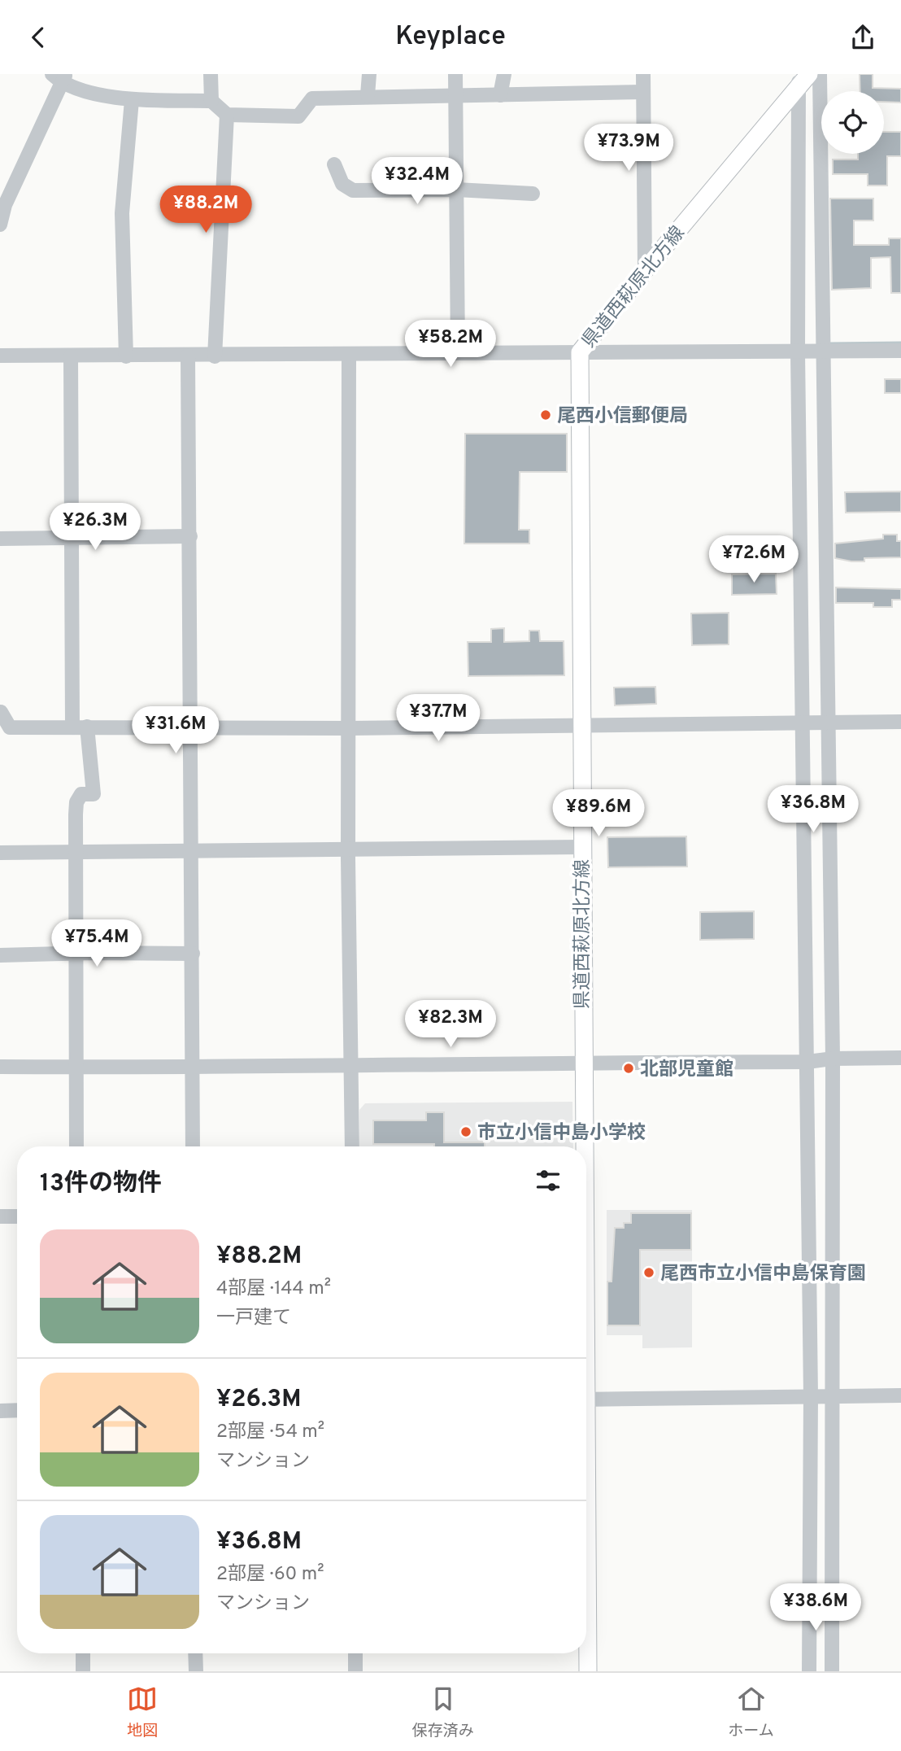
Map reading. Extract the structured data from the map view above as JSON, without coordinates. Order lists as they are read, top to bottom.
{
  "streets": {
    "main road": ["県道西萩原北方線"]
  },
  "places": [
    "尾西小信郵便局",
    "北部児童館",
    "市立小信中島小学校",
    "尾西市立小信中島保育園"
  ],
  "page": {
    "header": "Keyplace",
    "price": [
      "¥73.9M",
      "¥32.4M",
      "¥88.2M",
      "¥58.2M",
      "¥26.3M",
      "¥72.6M",
      "¥37.7M",
      "¥31.6M",
      "¥36.8M",
      "¥89.6M",
      "¥75.4M",
      "¥82.3M",
      "¥38.6M"
    ],
    "heading": "13件の物件",
    "list": [
      {
        "name": "¥88.2M",
        "note": "4部屋 · 144 m² · 一戸建て"
      },
      {
        "name": "¥26.3M",
        "note": "2部屋 · 54 m² · マンション"
      },
      {
        "name": "¥36.8M",
        "note": "2部屋 · 60 m² · マンション"
      }
    ],
    "tabs": ["地図", "保存済み", "ホーム"]
  }
}
